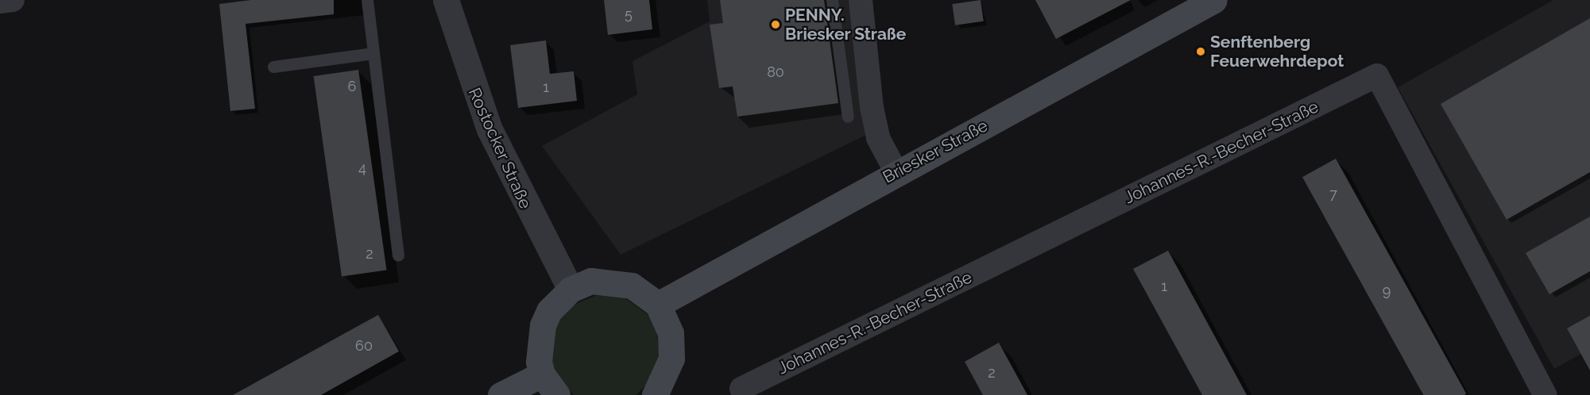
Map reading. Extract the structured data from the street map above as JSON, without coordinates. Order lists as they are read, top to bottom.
{
  "streets": {
    "main road": ["Briesker Straße"],
    "street": ["Rostocker Straße", "Johannes-R.-Becher-Straße"]
  },
  "places": ["PENNY. Briesker Straße", "Senftenberg Feuerwehrdepot"],
  "house_numbers": [
    "5",
    "80",
    "6",
    "1",
    "4",
    "7",
    "2",
    "1",
    "9",
    "60",
    "2"
  ]
}
